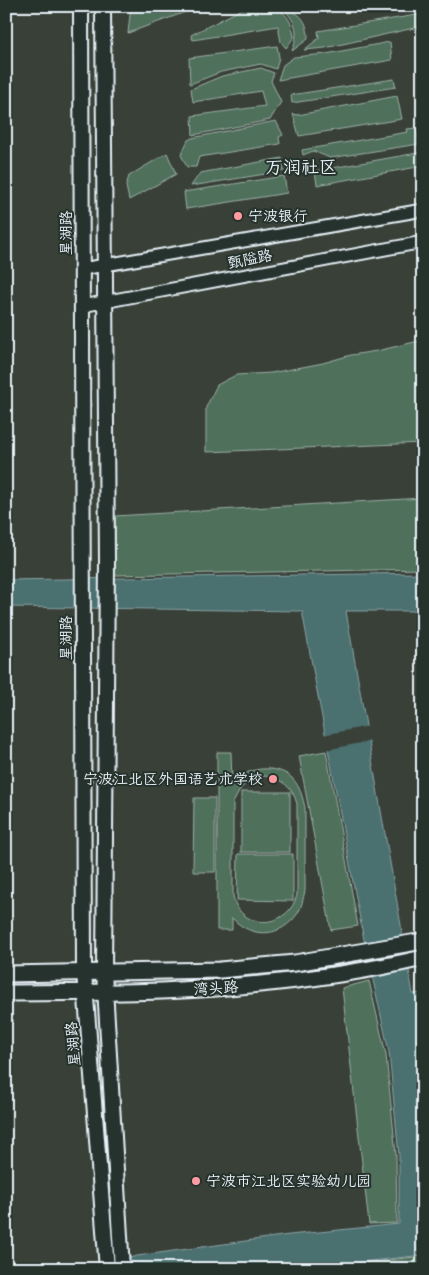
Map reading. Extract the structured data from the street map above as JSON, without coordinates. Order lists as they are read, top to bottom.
{
  "streets": {
    "main road": ["湾头路"],
    "street": ["星湖路", "甄隘路"]
  },
  "crossings": [
    ["星湖路", "甄隘路"],
    ["星湖路", "湾头路"]
  ],
  "districts": ["万润社区"],
  "places": ["宁波银行", "宁波江北区外国语艺术学校", "宁波市江北区实验幼儿园"]
}
